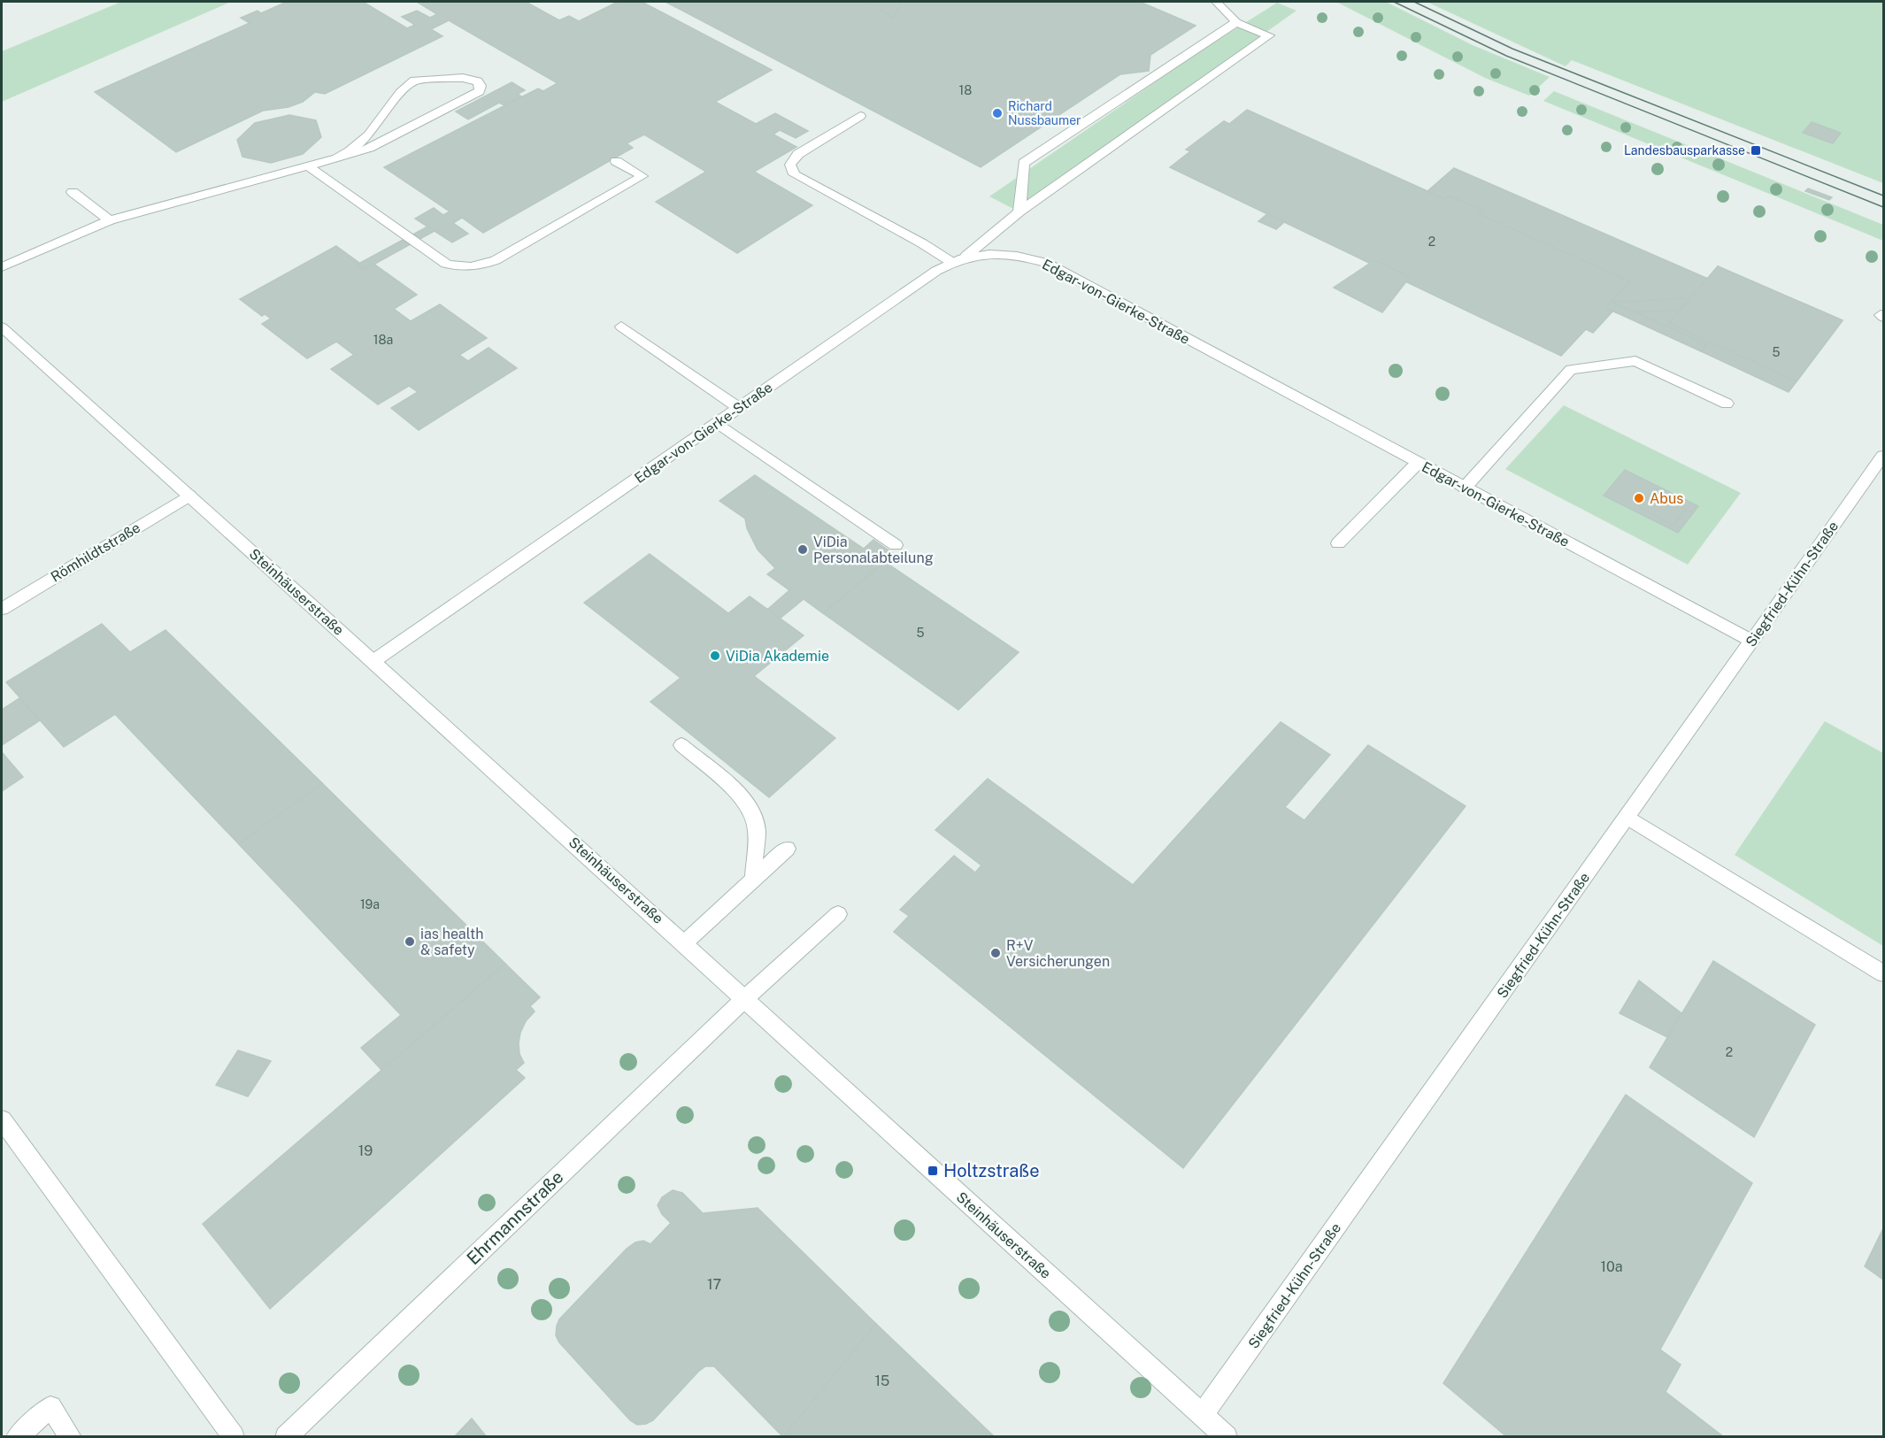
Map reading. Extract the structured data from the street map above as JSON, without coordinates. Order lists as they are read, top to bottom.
{
  "streets": {
    "street": [
      "Edgar-von-Gierke-Straße",
      "Römhildtstraße",
      "Siegfried-Kühn-Straße",
      "Steinhäuserstraße",
      "Ehrmannstraße"
    ]
  },
  "crossings": [
    ["Edgar-von-Gierke-Straße", "Siegfried-Kühn-Straße"],
    ["Edgar-von-Gierke-Straße", "Steinhäuserstraße"],
    ["Römhildtstraße", "Steinhäuserstraße"],
    ["Siegfried-Kühn-Straße", "Steinhäuserstraße"],
    ["Steinhäuserstraße", "Ehrmannstraße"]
  ],
  "places": {
    "other": [
      "Richard Nussbaumer",
      "Abus",
      "ViDia Personalabteilung",
      "ViDia Akademie",
      "ias health & safety",
      "R+V Versicherungen"
    ],
    "transit": ["Landesbausparkasse", "Holtzstraße"]
  },
  "house_numbers": [
    "18",
    "2",
    "18a",
    "5",
    "5",
    "19a",
    "2",
    "19",
    "10a",
    "17",
    "15"
  ]
}
